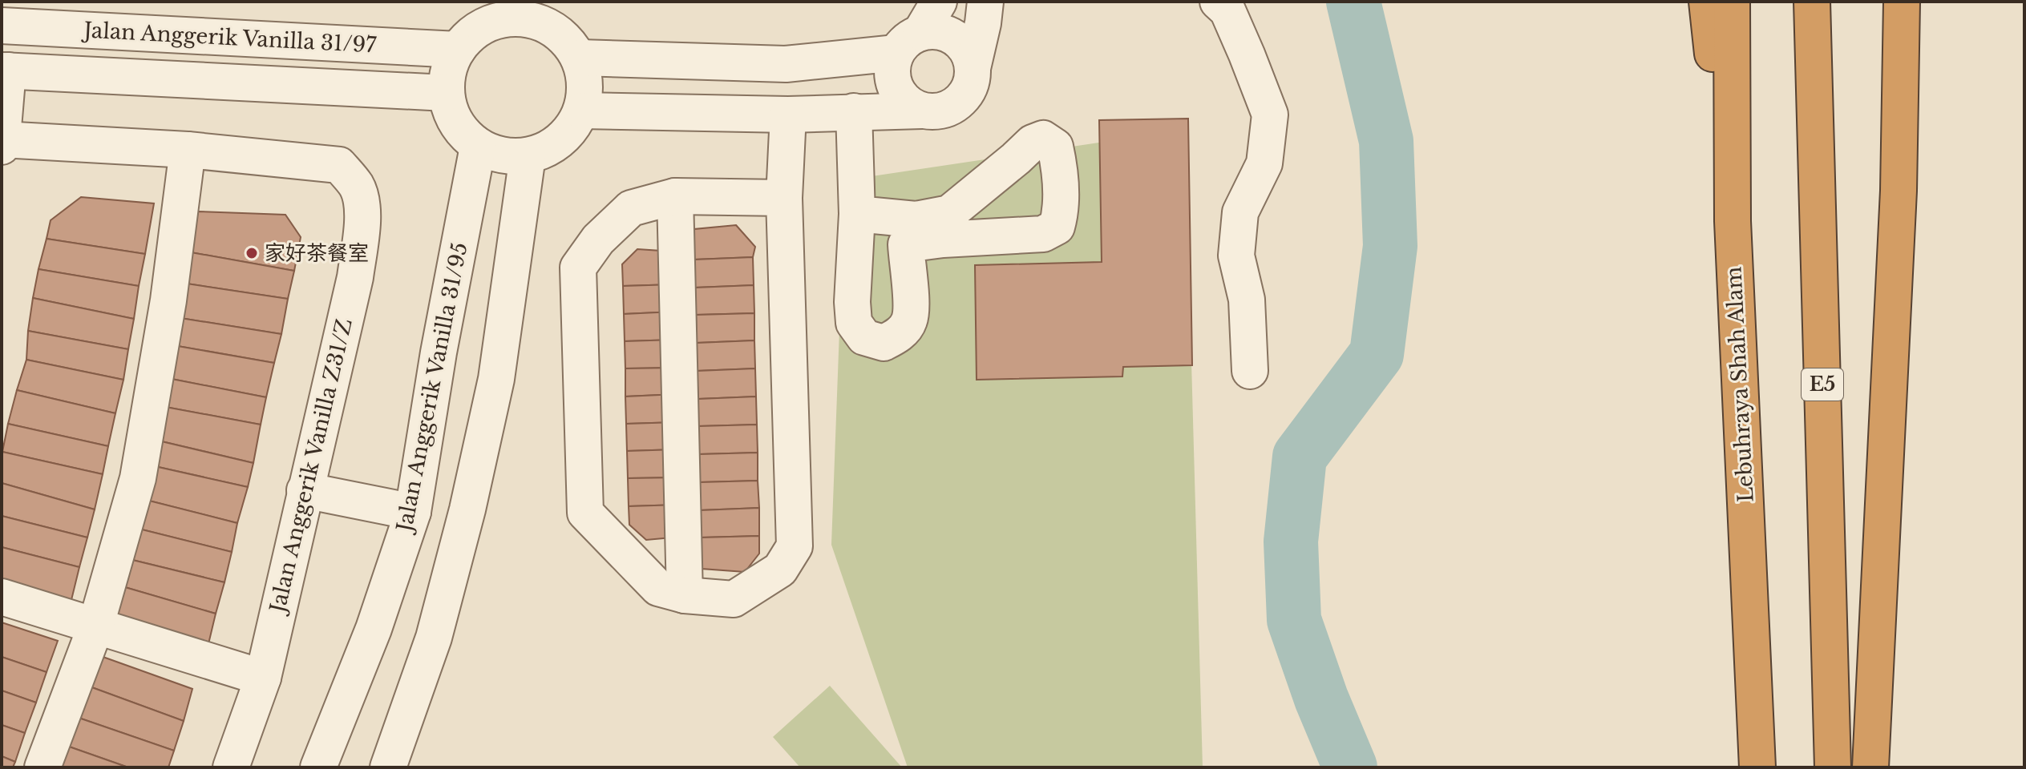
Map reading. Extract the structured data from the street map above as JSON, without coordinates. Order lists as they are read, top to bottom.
{
  "streets": {
    "highway": ["Lebuhraya Shah Alam", "E5"],
    "street": ["Jalan Anggerik Vanilla 31/97", "Jalan Anggerik Vanilla 31/95", "Jalan Anggerik Vanilla Z31/Z"]
  },
  "crossings": [
    ["Jalan Anggerik Vanilla 31/97", "Jalan Anggerik Vanilla 31/95"]
  ],
  "places": ["家好茶餐室"]
}
